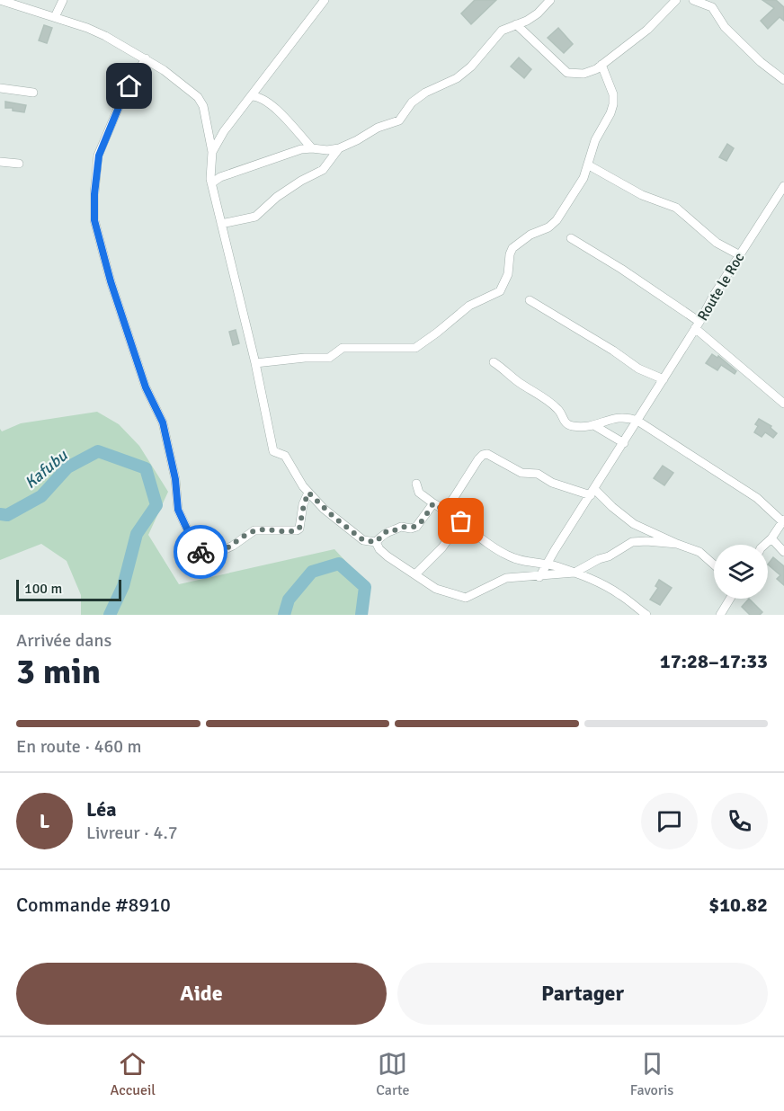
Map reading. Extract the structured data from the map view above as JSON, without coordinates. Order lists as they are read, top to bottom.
{
  "streets": {
    "street": ["Route le Roc"]
  },
  "water": ["Kafubu"],
  "scale_bar": "100 m",
  "page": {
    "scale": "100 m",
    "heading": ["3 min", "Arrivée dans", "17:28–17:33"],
    "panel": [
      "Léa",
      "Livreur · 4.7",
      "Commande #8910",
      "$10.82"
    ],
    "bar": "En route · 460 m",
    "round": "L",
    "buttons": ["Aide", "Partager"],
    "tabs": ["Accueil", "Carte", "Favoris"]
  }
}
